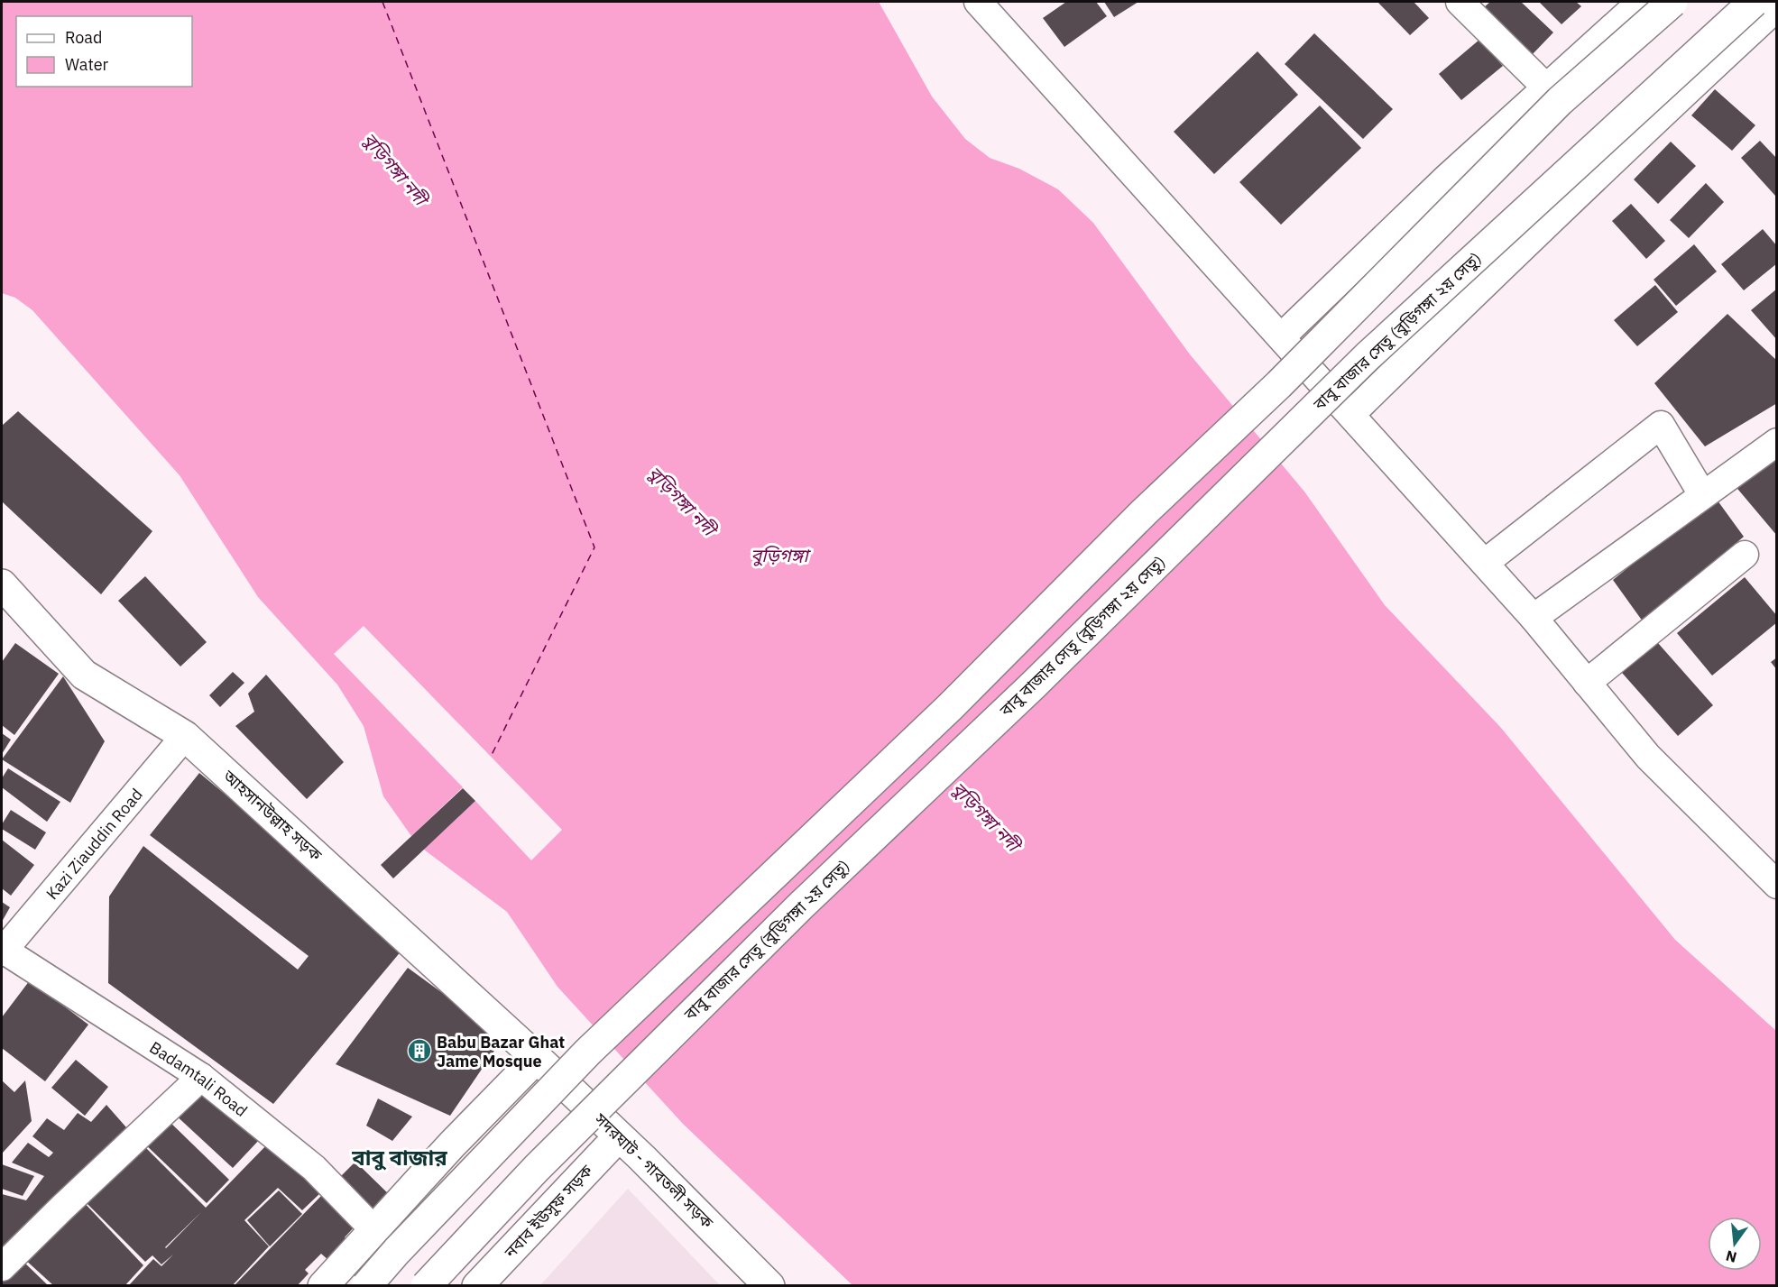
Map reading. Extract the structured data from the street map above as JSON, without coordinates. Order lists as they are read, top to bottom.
{
  "streets": {
    "main road": [
      "বাবু বাজার সেতু (বুড়িগঙ্গা ২য় সেতু)",
      "আহসানউল্লাহ সড়ক",
      "সদরঘাট - গাবতলী সড়ক",
      "নবাব ইউসুফ সড়ক"
    ],
    "street": ["Kazi Ziauddin Road", "Badamtali Road"]
  },
  "crossings": [
    ["আহসানউল্লাহ সড়ক", "Kazi Ziauddin Road"],
    ["আহসানউল্লাহ সড়ক", "সদরঘাট - গাবতলী সড়ক"],
    ["Kazi Ziauddin Road", "Badamtali Road"],
    ["সদরঘাট - গাবতলী সড়ক", "নবাব ইউসুফ সড়ক"]
  ],
  "districts": ["বাবু বাজার"],
  "water": ["বুড়িগঙ্গা নদী", "বুড়িগঙ্গা"],
  "places": {
    "building": ["Babu Bazar Ghat Jame Mosque"]
  },
  "legend": ["Road", "Water"],
  "north": "bottom"
}
